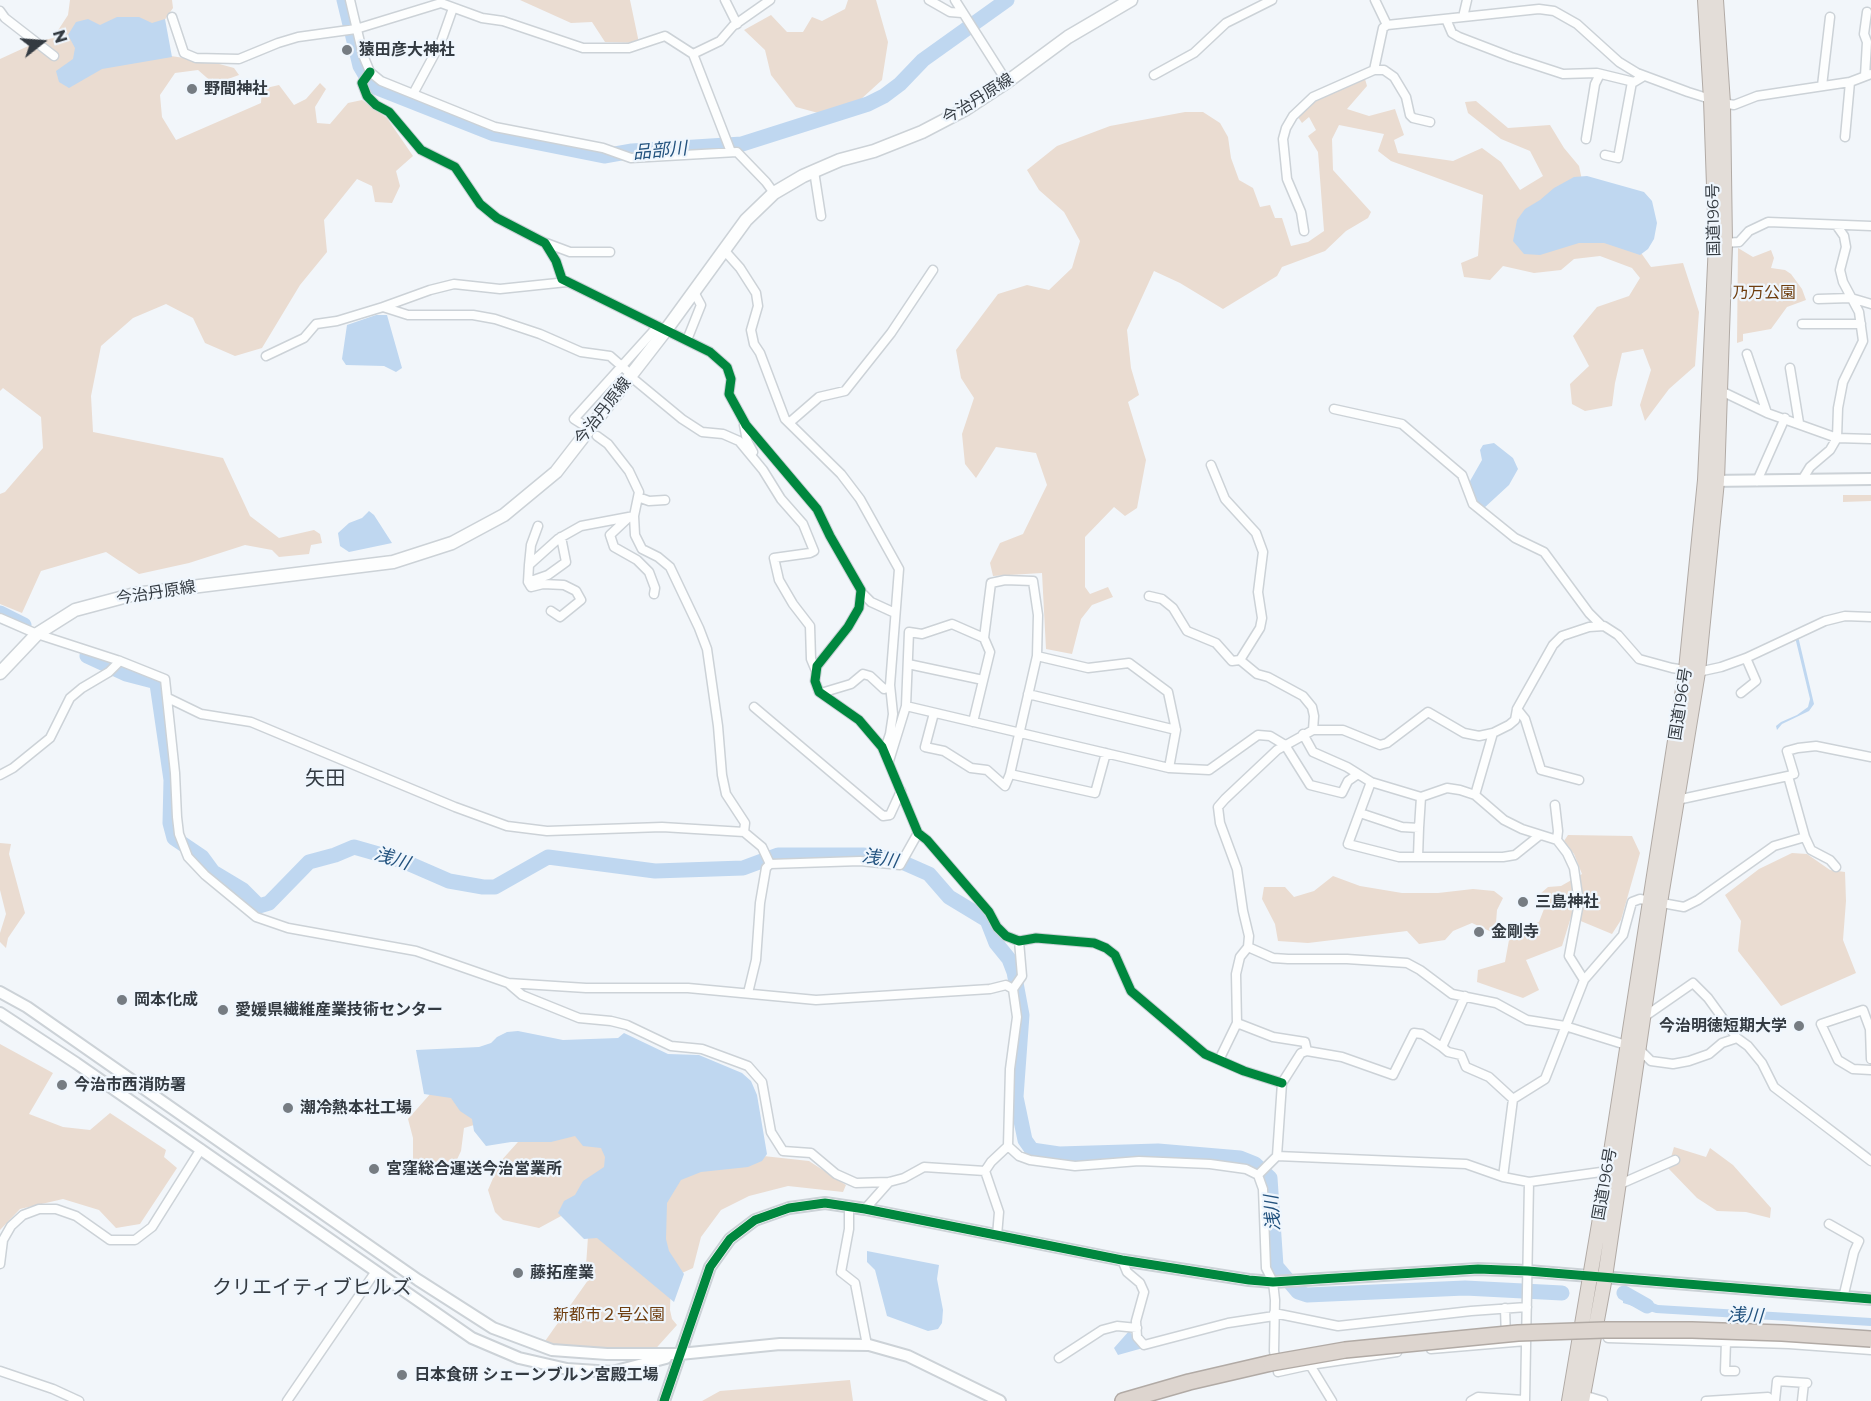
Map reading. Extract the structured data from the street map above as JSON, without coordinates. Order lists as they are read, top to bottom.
{
  "streets": {
    "highway": ["国道196号"],
    "main road": ["今治丹原線"]
  },
  "districts": ["矢田", "クリエイティブヒルズ"],
  "water": ["品部川", "浅川"],
  "parks": ["乃万公園", "新都市２号公園"],
  "places": [
    "猿田彦大神社",
    "野間神社",
    "三島神社",
    "金剛寺",
    "岡本化成",
    "愛媛県繊維産業技術センター",
    "今治明徳短期大学",
    "今治市西消防署",
    "潮冷熱本社工場",
    "宮窪総合運送今治営業所",
    "藤拓産業",
    "日本食研 シェーンブルン宮殿工場"
  ],
  "north": "right"
}
